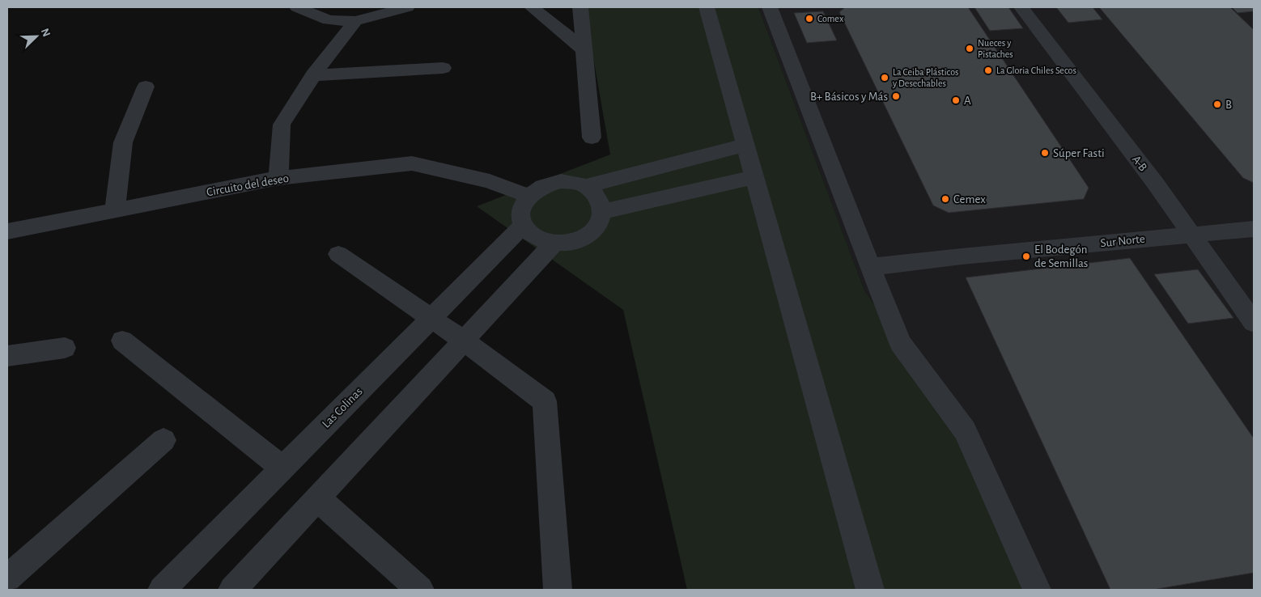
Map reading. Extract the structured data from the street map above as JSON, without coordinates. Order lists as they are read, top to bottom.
{
  "streets": {
    "street": [
      "A-B",
      "Circuito del deseo",
      "Sur Norte",
      "Las Colinas"
    ]
  },
  "crossings": [
    ["A-B", "Sur Norte"],
    ["Circuito del deseo", "Las Colinas"]
  ],
  "places": [
    "Comex",
    "Nueces y Pistaches",
    "La Gloria Chiles Secos",
    "La Ceiba Plásticos y Desechables",
    "B+ Básicos y Más",
    "A",
    "B",
    "Súper Fasti",
    "Cemex",
    "El Bodegón de Semillas"
  ],
  "north": "top right"
}
